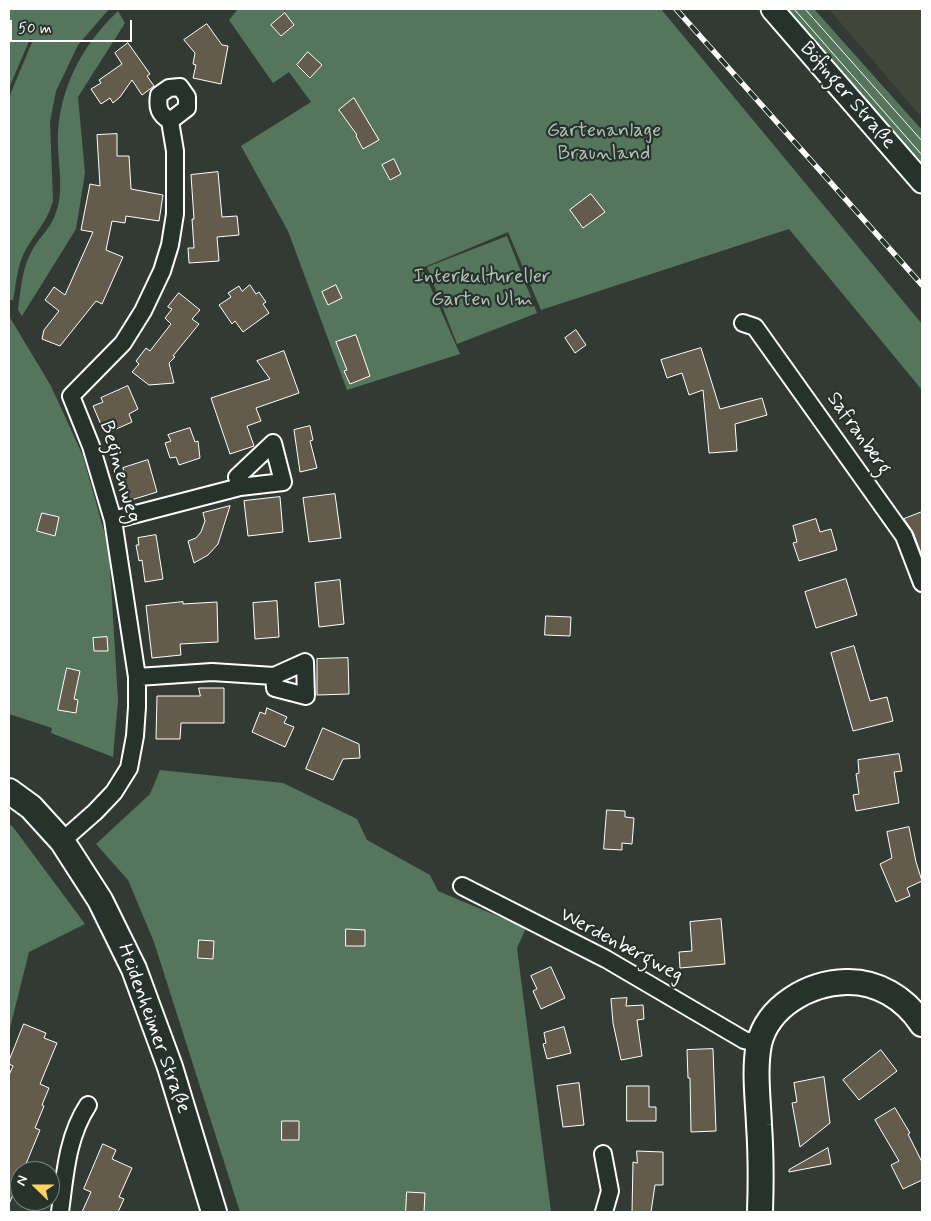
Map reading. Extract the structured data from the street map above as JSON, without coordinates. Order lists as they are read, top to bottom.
{
  "streets": {
    "main road": ["Heidenheimer Straße"],
    "street": [
      "Böfinger Straße",
      "Safranberg",
      "Beginenweg",
      "Werdenbergweg"
    ]
  },
  "crossings": [
    ["Beginenweg", "Heidenheimer Straße"]
  ],
  "parks": ["Gartenanlage Braunland", "Interkultureller Garten Ulm"],
  "scale_bar": "50 m",
  "north": "left"
}
